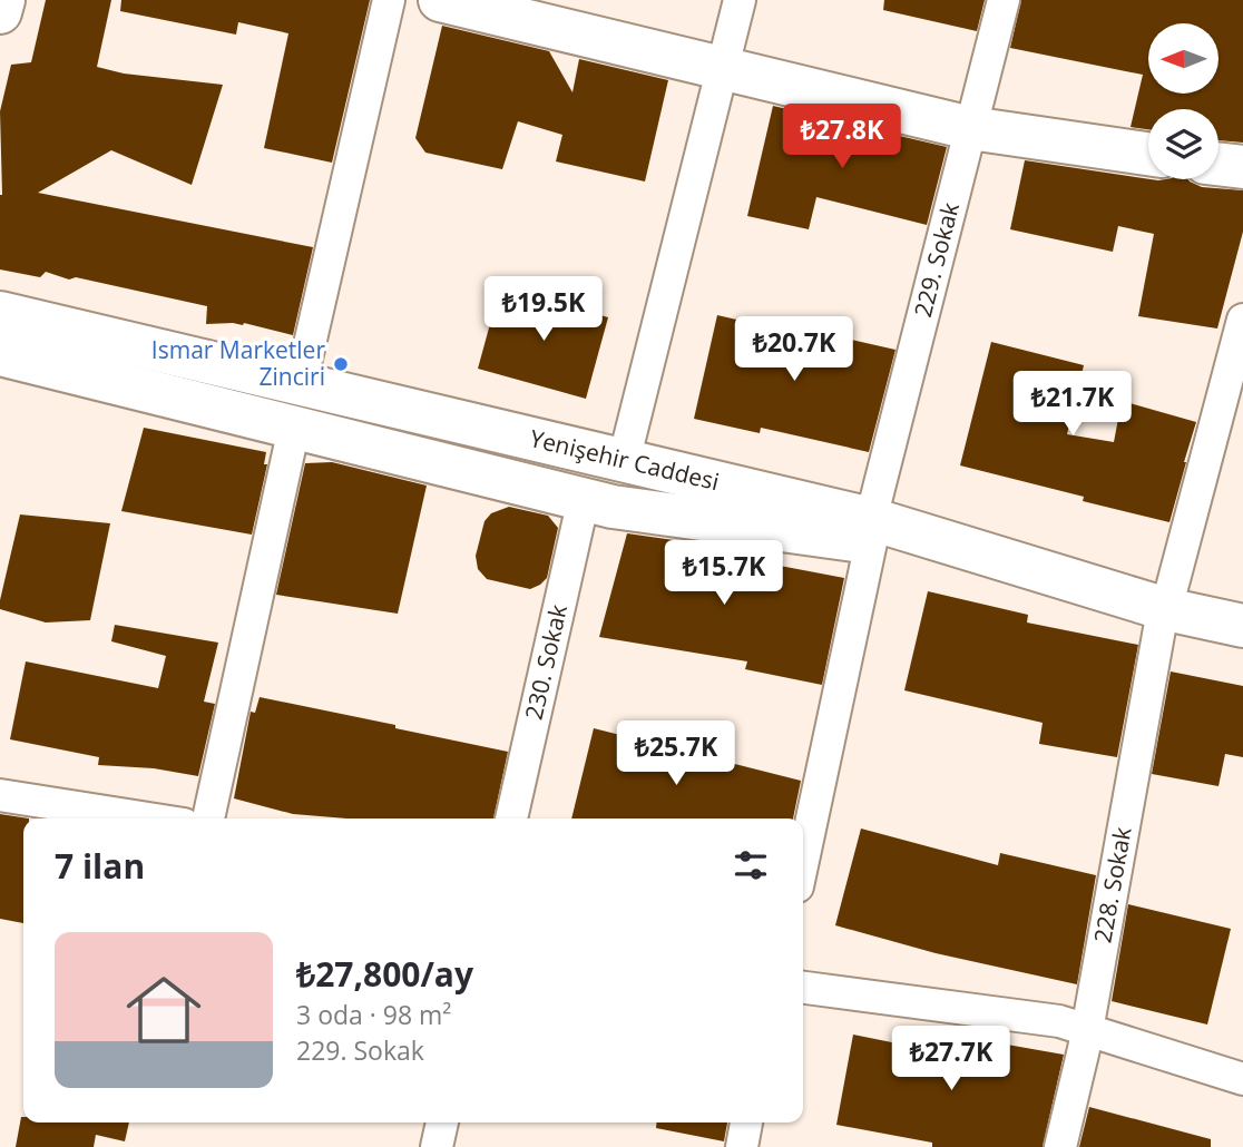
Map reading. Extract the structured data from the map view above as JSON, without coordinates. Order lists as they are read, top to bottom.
{
  "streets": {
    "main road": ["Yenişehir Caddesi"],
    "street": ["229. Sokak", "230. Sokak", "228. Sokak"]
  },
  "crossings": [
    ["229. Sokak", "Yenişehir Caddesi"],
    ["Yenişehir Caddesi", "230. Sokak"],
    ["Yenişehir Caddesi", "228. Sokak"]
  ],
  "places": ["Ismar Marketler Zinciri"],
  "north": "left",
  "page": {
    "price": [
      "₺27.8K",
      "₺19.5K",
      "₺20.7K",
      "₺21.7K",
      "₺15.7K",
      "₺25.7K",
      "₺27.7K"
    ],
    "heading": "7 ilan",
    "list": [
      {
        "name": "₺27,800/ay",
        "note": "3 oda · 98 m² · 229. Sokak"
      }
    ]
  }
}
